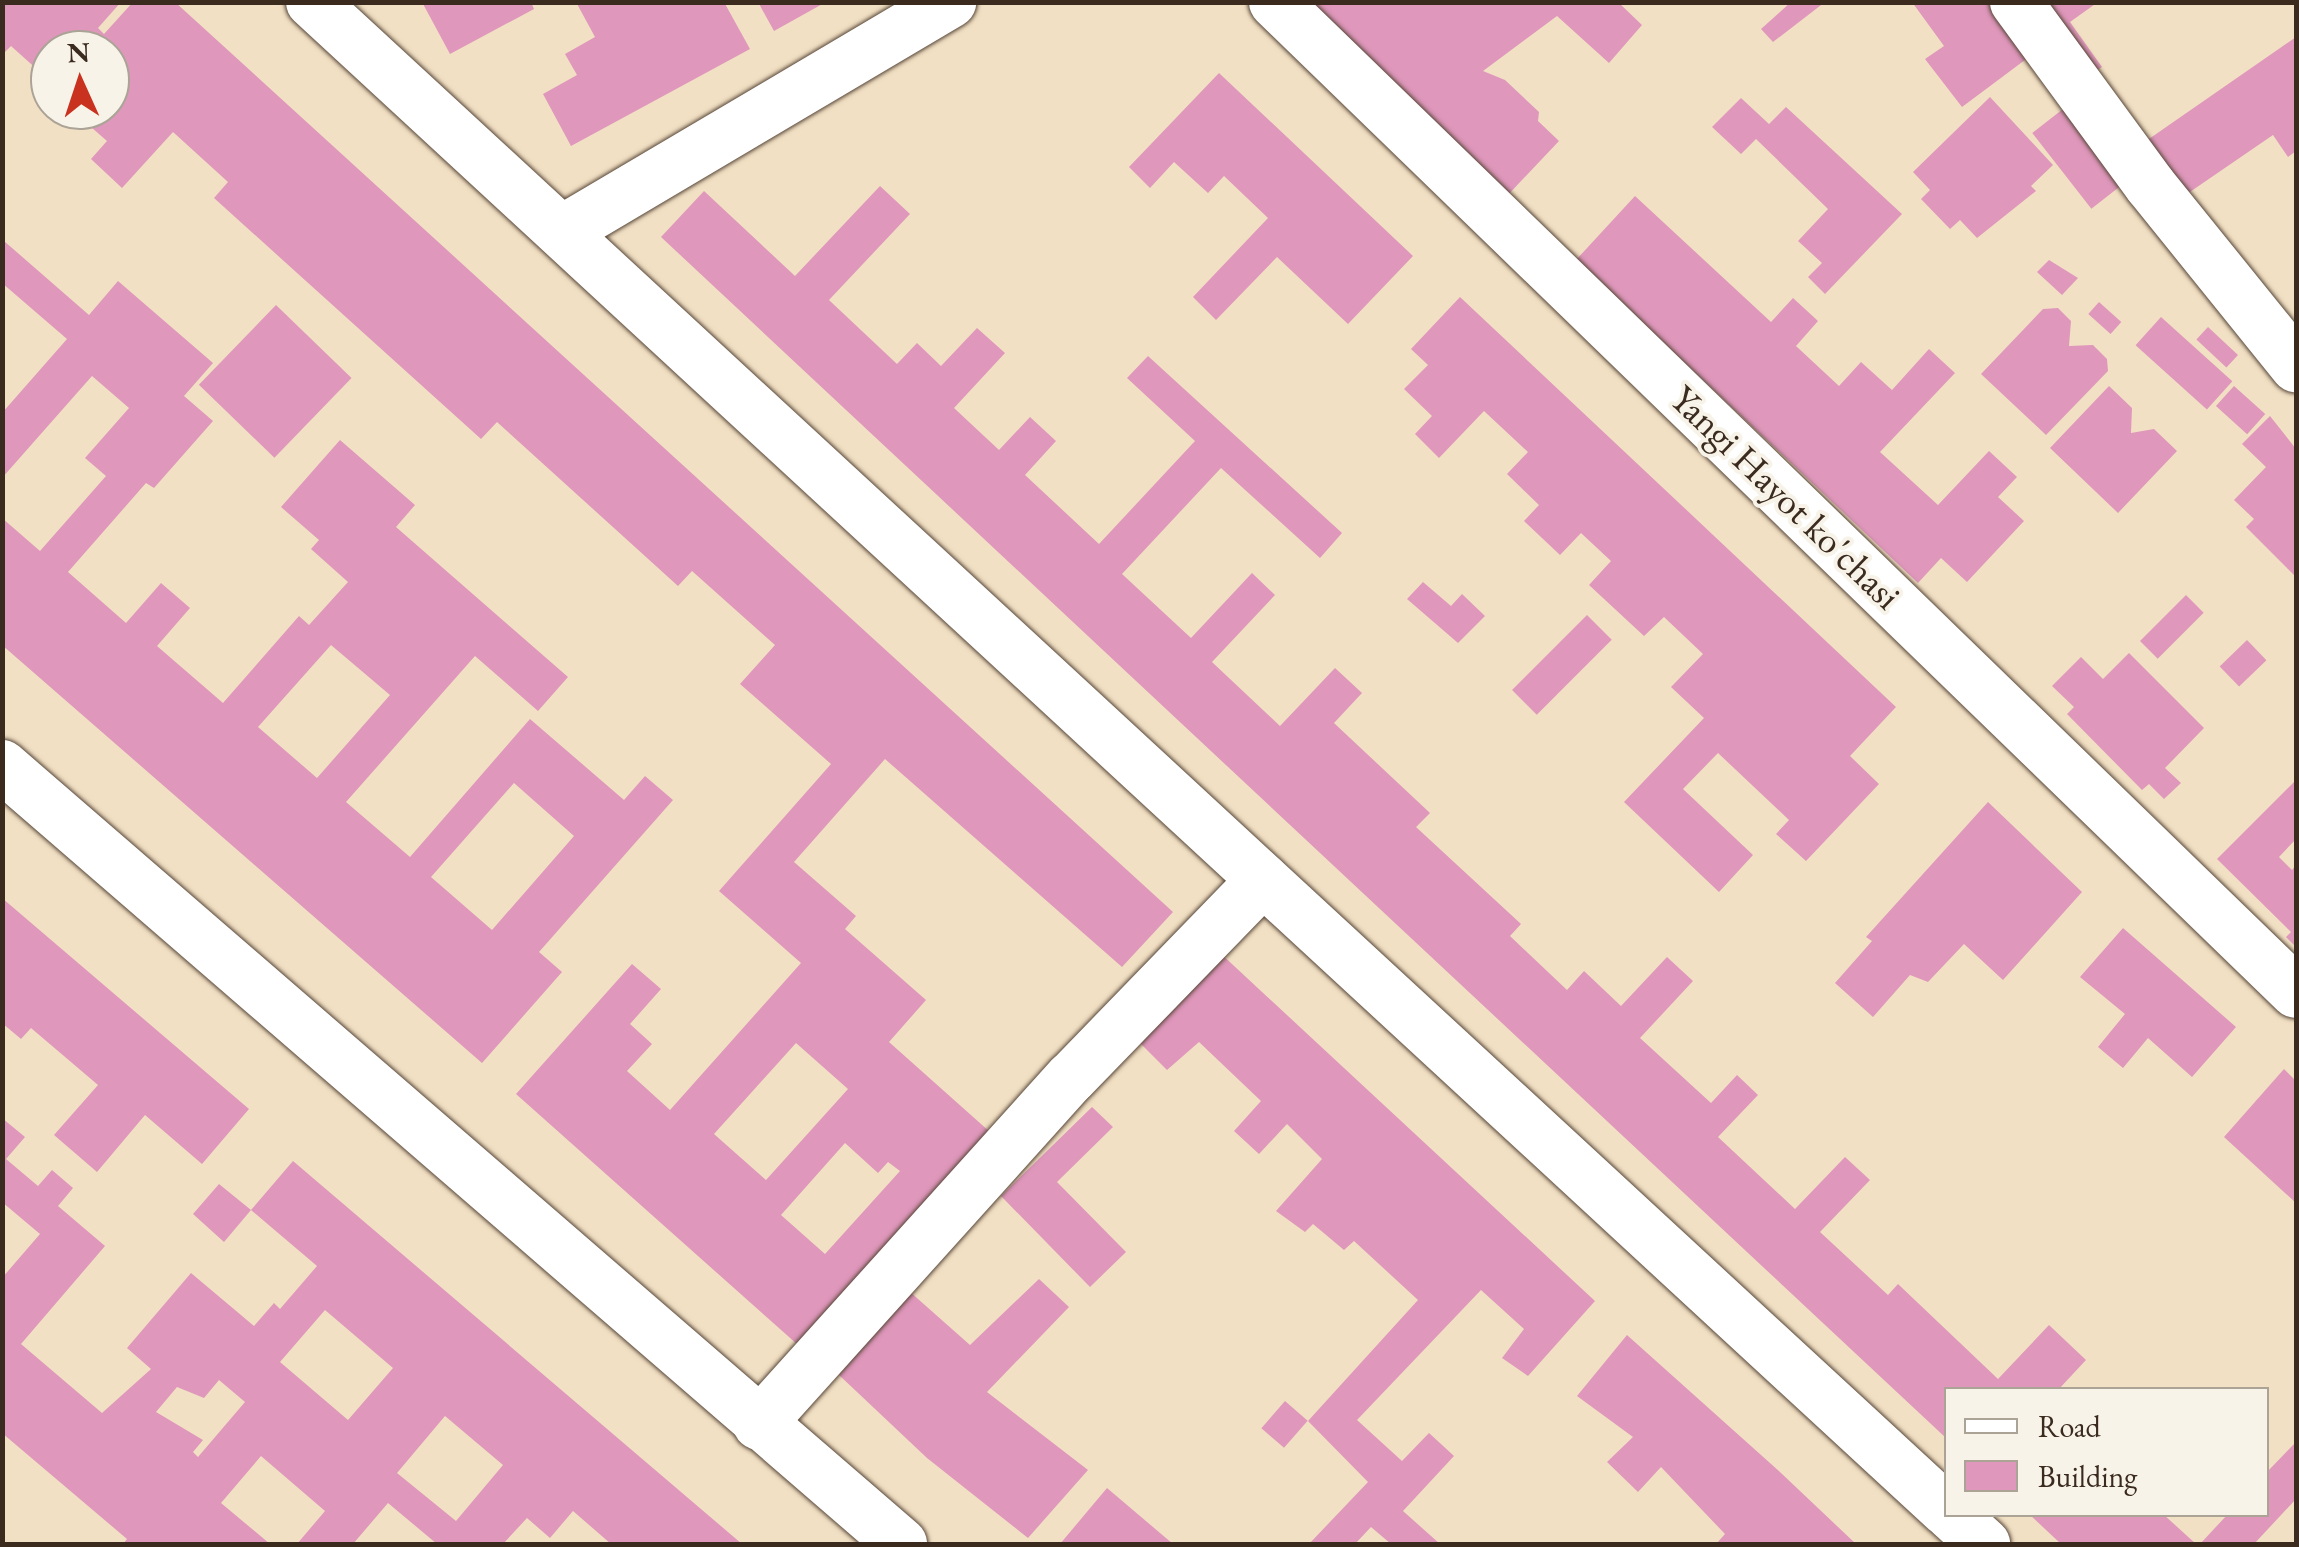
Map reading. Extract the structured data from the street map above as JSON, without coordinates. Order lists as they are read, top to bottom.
{
  "streets": {
    "street": ["Yangi Hayot ko'chasi"]
  },
  "legend": ["Road", "Building"],
  "north": "top"
}
